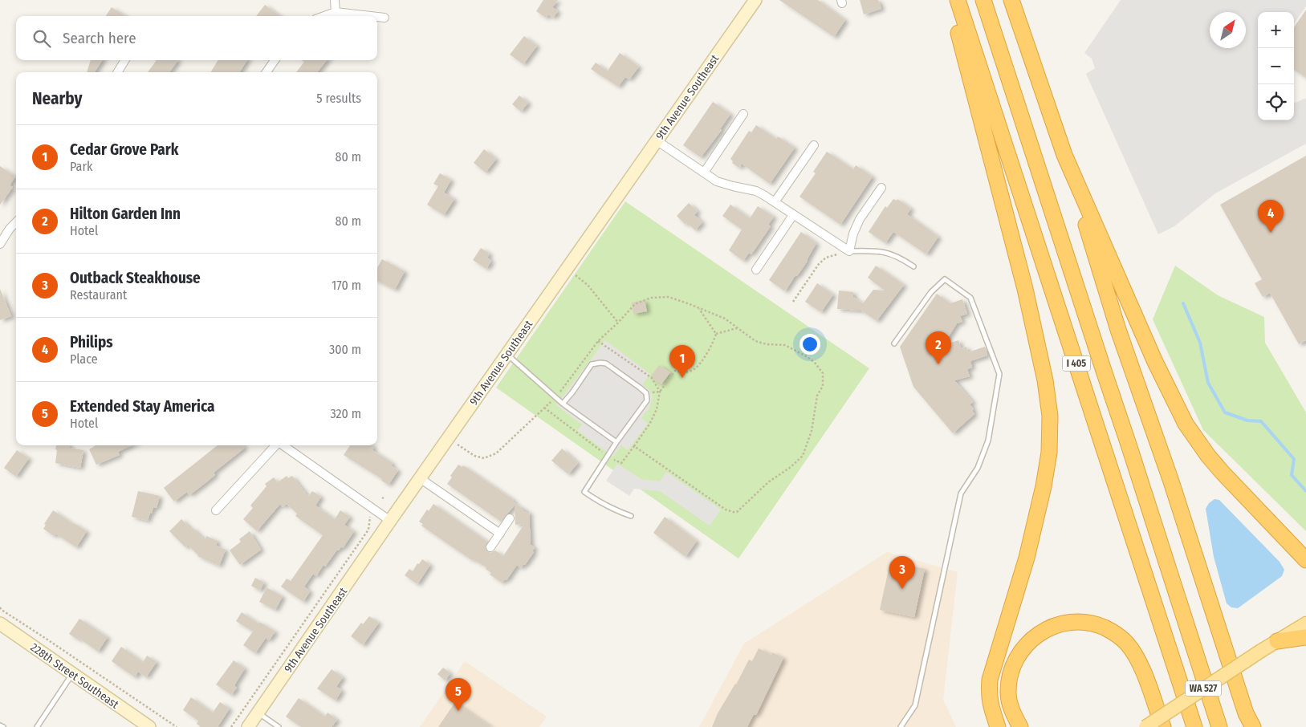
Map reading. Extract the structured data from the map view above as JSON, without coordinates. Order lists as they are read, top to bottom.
{
  "streets": {
    "highway": ["I 405"],
    "main road": ["9th Avenue Southeast", "228th Street Southeast", "WA 527"]
  },
  "north": "top right",
  "page": {
    "map_buttons": ["+", "−"],
    "search": "Search here",
    "heading": ["Nearby", "5 results"],
    "list": [
      {
        "mark": "1",
        "name": "Cedar Grove Park",
        "note": "Park",
        "value": "80 m"
      },
      {
        "mark": "2",
        "name": "Hilton Garden Inn",
        "note": "Hotel",
        "value": "80 m"
      },
      {
        "mark": "3",
        "name": "Outback Steakhouse",
        "note": "Restaurant",
        "value": "170 m"
      },
      {
        "mark": "4",
        "name": "Philips",
        "note": "Place",
        "value": "300 m"
      },
      {
        "mark": "5",
        "name": "Extended Stay America",
        "note": "Hotel",
        "value": "320 m"
      }
    ],
    "pins": [
      "4",
      "2",
      "1",
      "3",
      "5"
    ]
  }
}
